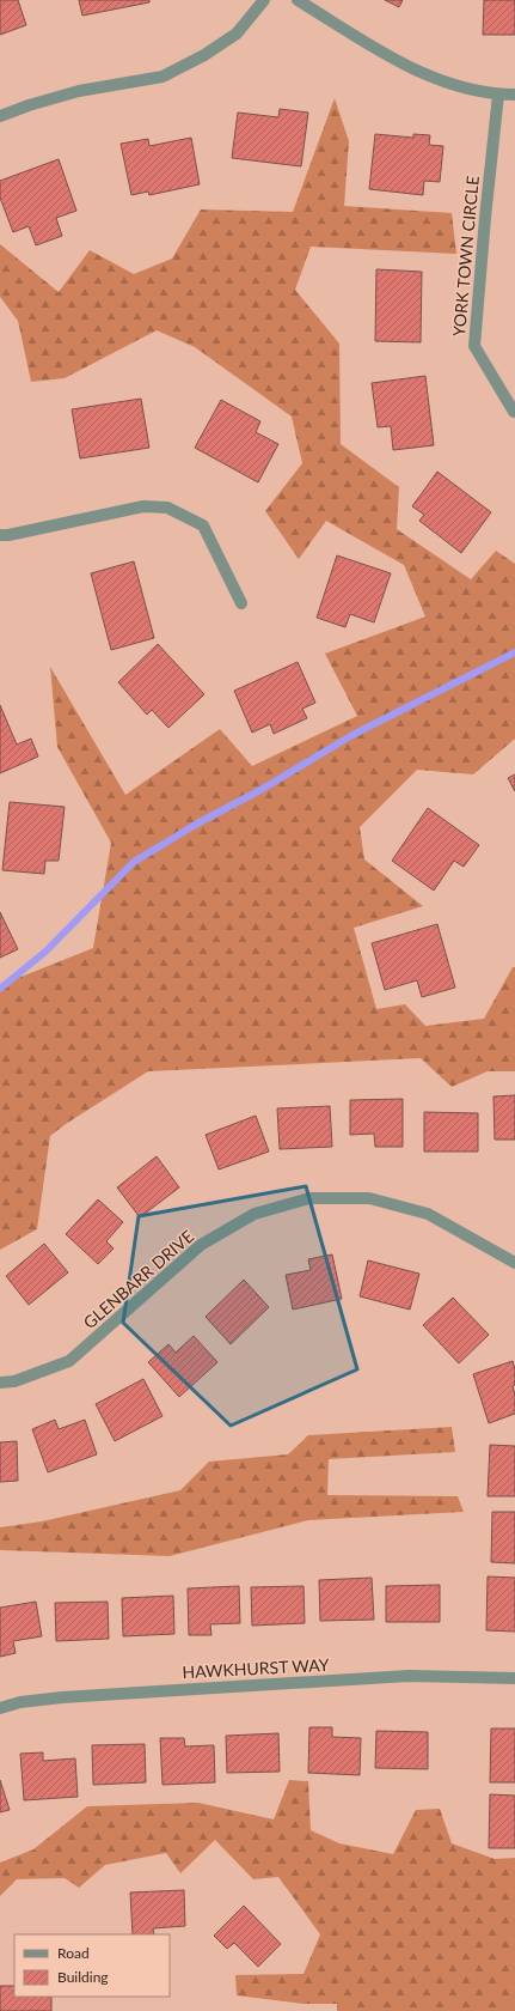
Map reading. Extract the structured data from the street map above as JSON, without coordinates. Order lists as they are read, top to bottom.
{
  "streets": {
    "street": ["YORK TOWN CIRCLE", "GLENBARR DRIVE", "HAWKHURST WAY"]
  },
  "legend": ["Road", "Building"]
}
